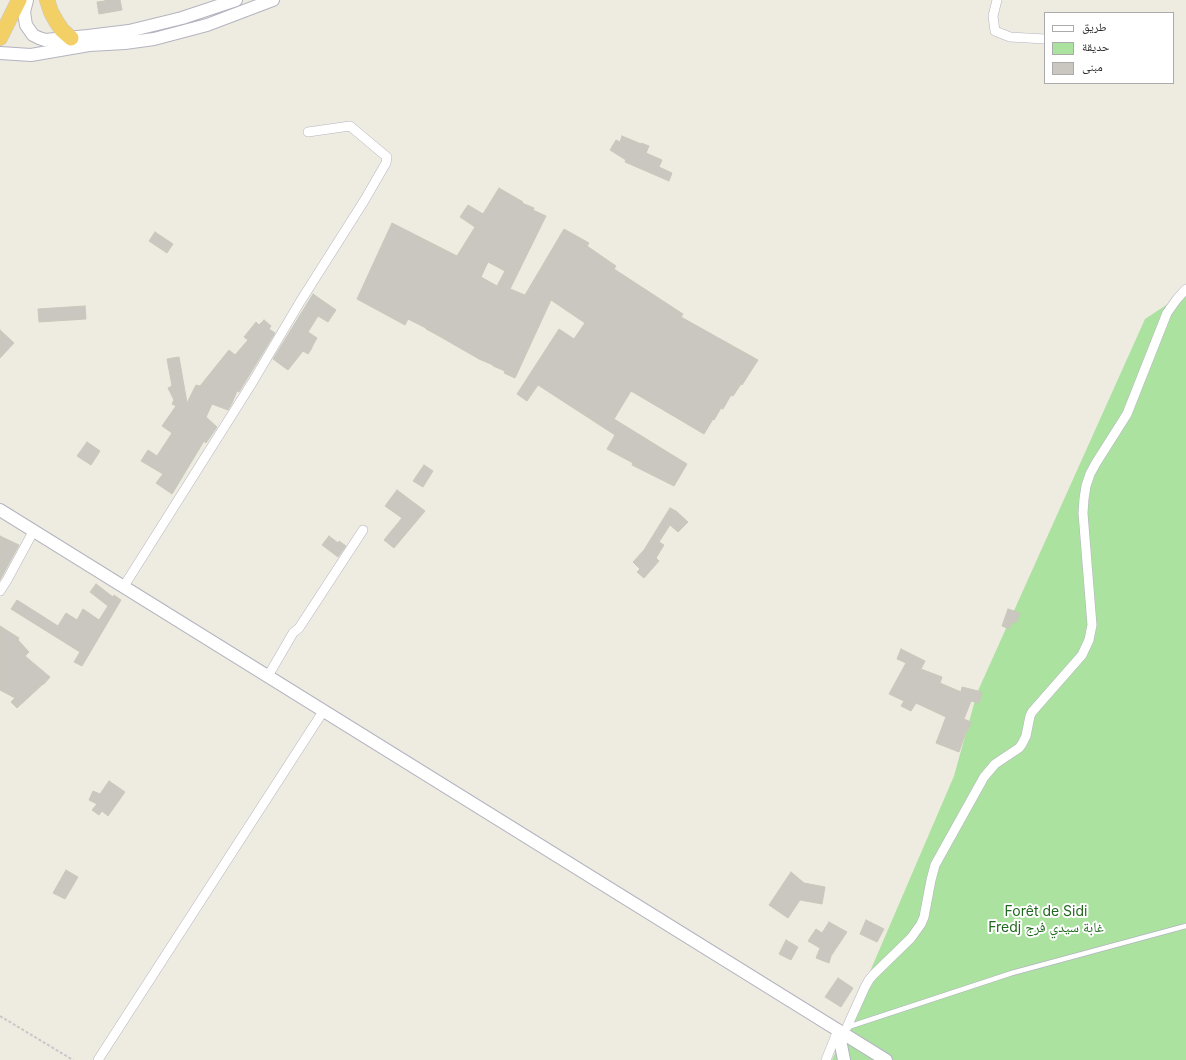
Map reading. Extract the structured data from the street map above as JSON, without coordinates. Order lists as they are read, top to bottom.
{
  "parks": ["Forêt de Sidi Fredj غابة سيدي فرج"],
  "legend": ["طريق", "حديقة", "مبنى"]
}
